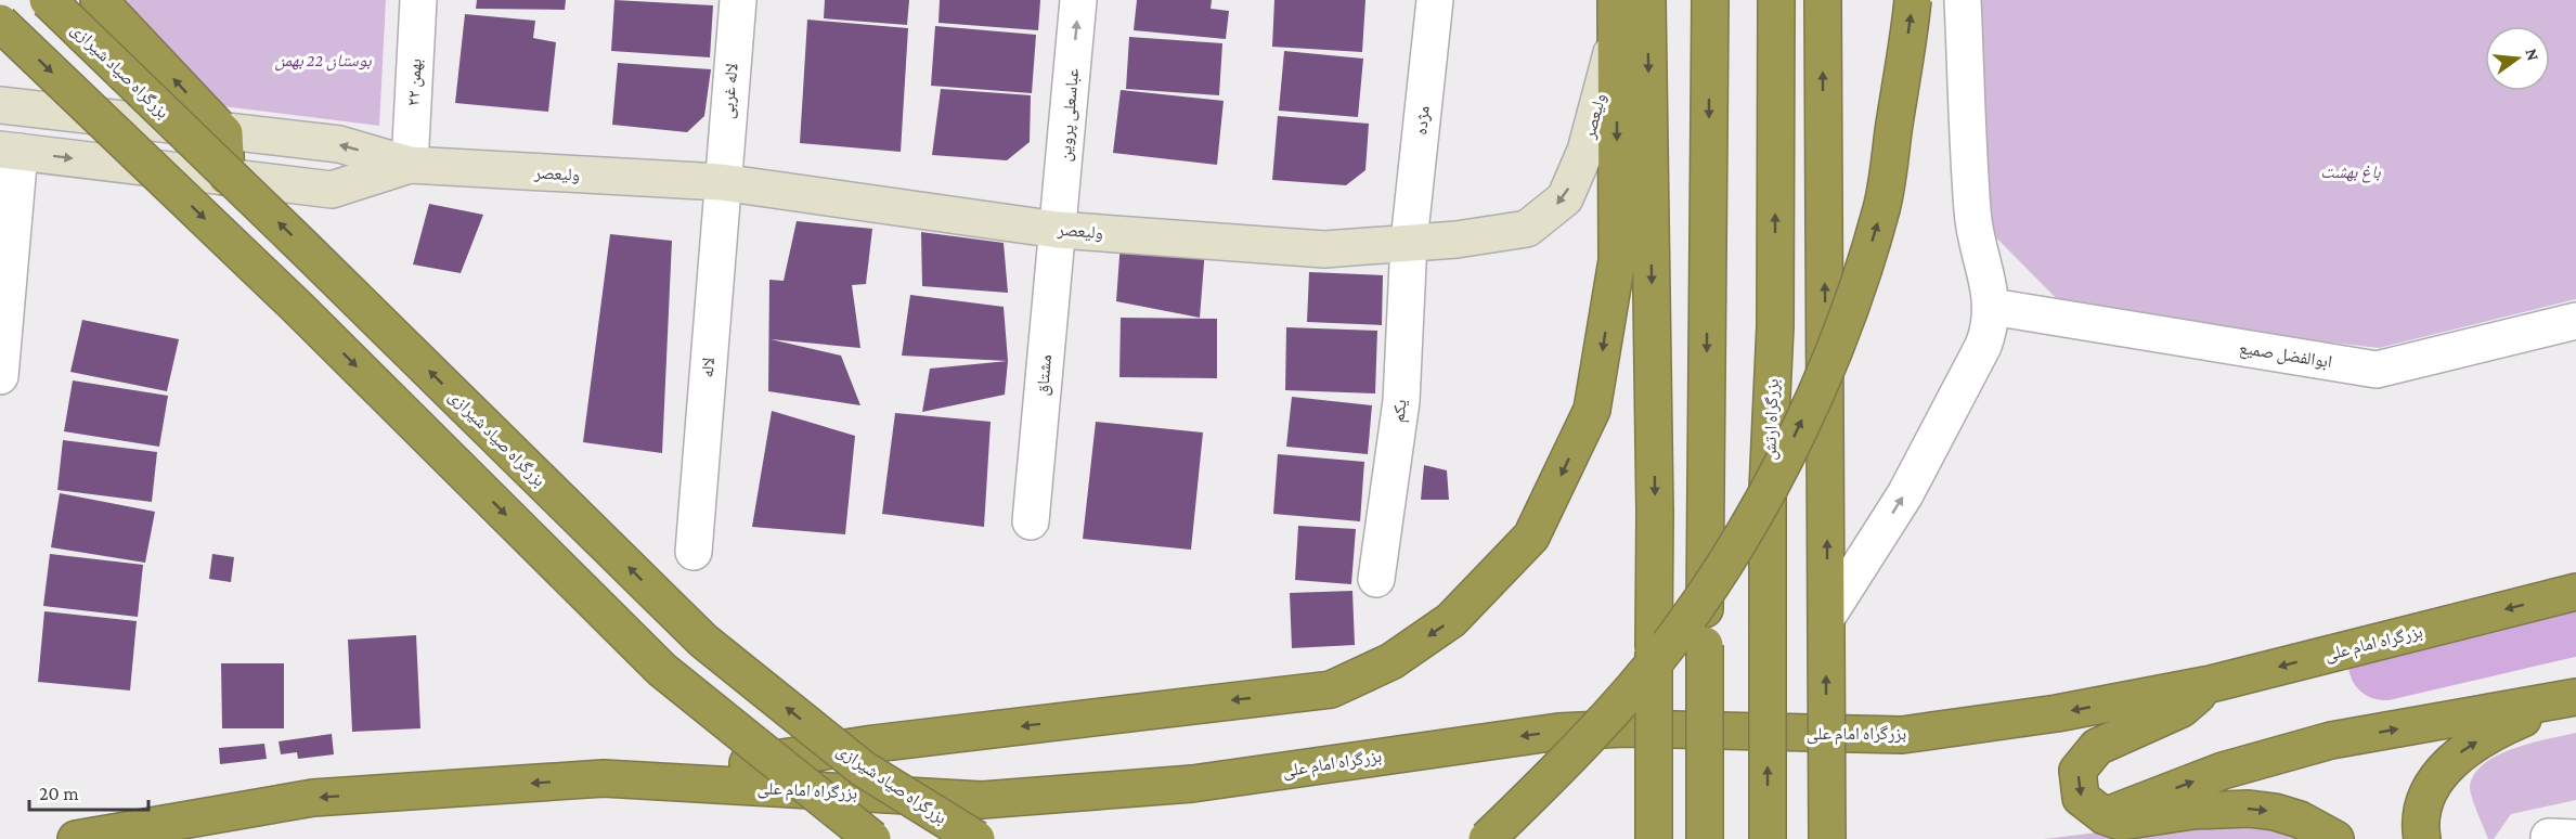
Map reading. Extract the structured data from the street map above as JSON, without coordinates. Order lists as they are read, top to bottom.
{
  "streets": {
    "highway": ["بزرگراه صیاد شیرازی", "بزرگراه ارتش", "بزرگراه امام علی"],
    "main road": ["ولیعصر"],
    "street": [
      "۲۲ بهمن",
      "لاله غربی",
      "عباسعلی پروین",
      "مژده",
      "ابوالفضل صمیع",
      "لاله",
      "مشتاق",
      "یکم"
    ]
  },
  "crossings": [
    ["۲۲ بهمن", "ولیعصر"],
    ["لاله غربی", "ولیعصر"],
    ["لاله غربی", "لاله"],
    ["عباسعلی پروین", "ولیعصر"],
    ["عباسعلی پروین", "مشتاق"],
    ["ولیعصر", "مژده"],
    ["ولیعصر", "لاله"],
    ["ولیعصر", "مشتاق"],
    ["ولیعصر", "یکم"],
    ["مژده", "یکم"]
  ],
  "one_way": ["عباسعلی پروین", "بزرگراه امام علی"],
  "parks": ["بوستان 22 بهمن", "باغ بهشت"],
  "scale_bar": "20 m",
  "north": "right"
}
